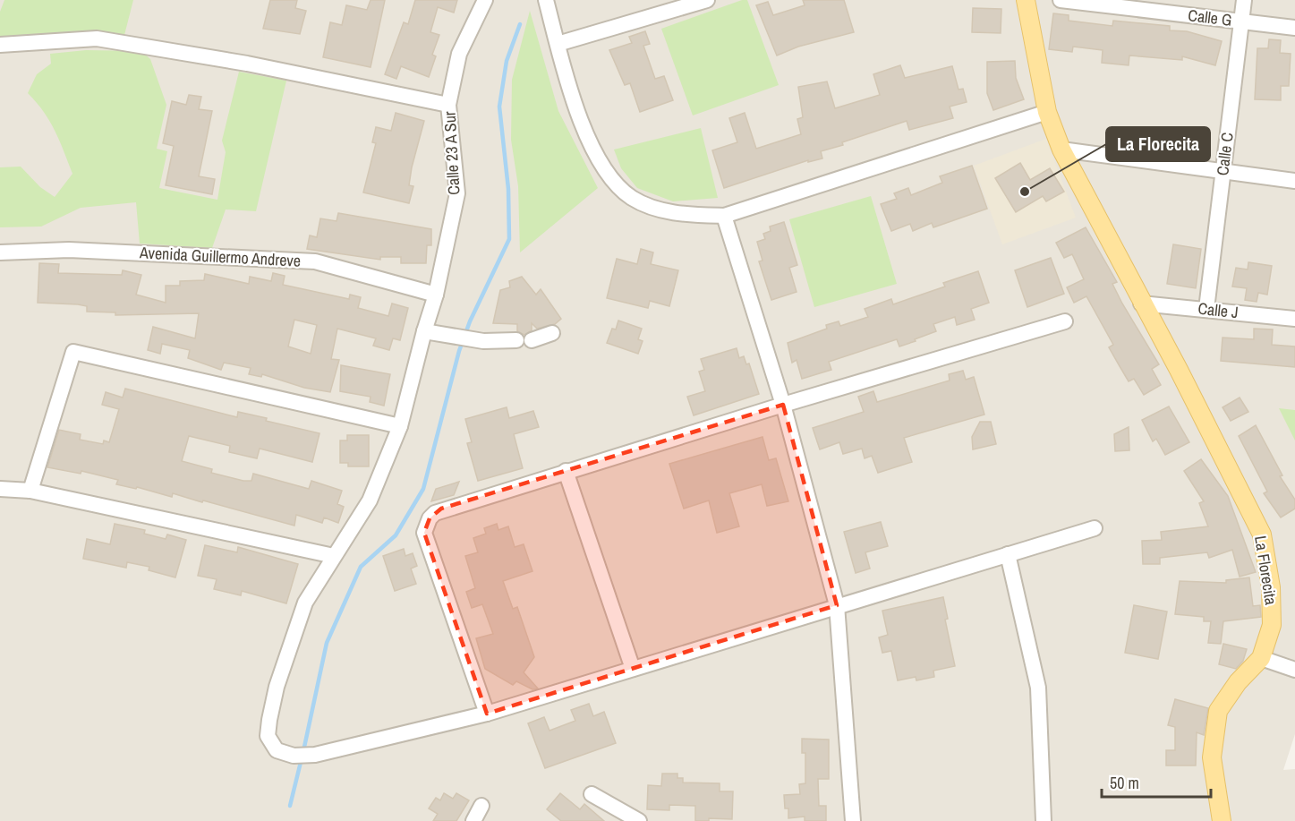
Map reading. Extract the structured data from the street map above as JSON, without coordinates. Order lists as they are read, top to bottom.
{
  "streets": {
    "main road": ["La Florecita"],
    "street": [
      "Calle G",
      "Calle 23 A Sur",
      "Calle C",
      "Avenida Guillermo Andreve",
      "Calle J"
    ]
  },
  "crossings": [
    ["Calle G", "Calle C"],
    ["Calle 23 A Sur", "Avenida Guillermo Andreve"],
    ["Calle C", "Calle J"],
    ["Calle J", "La Florecita"]
  ],
  "places": ["La Florecita"],
  "scale_bar": "50 m"
}
